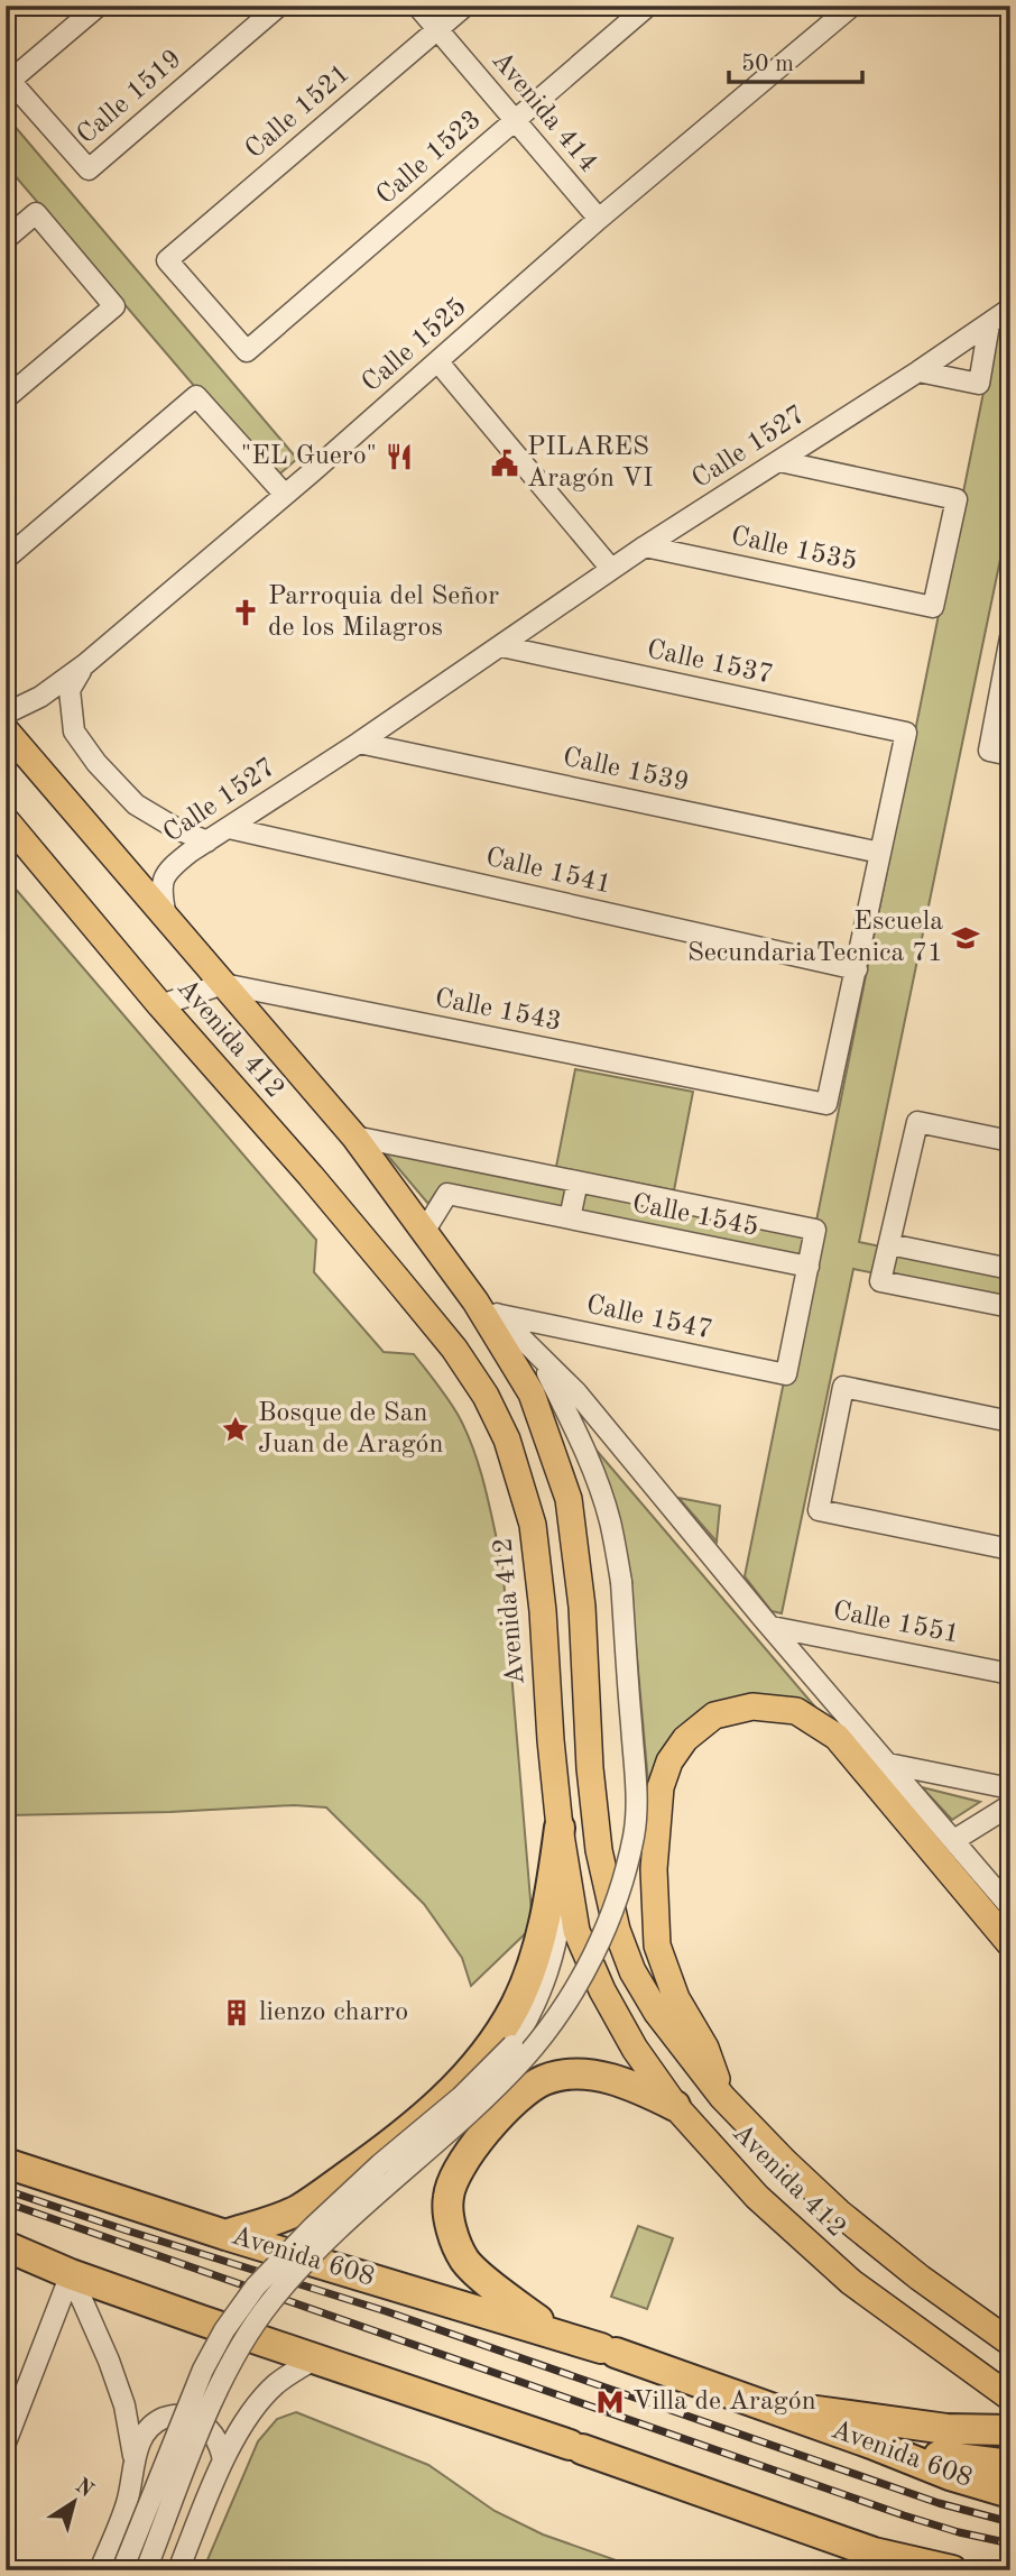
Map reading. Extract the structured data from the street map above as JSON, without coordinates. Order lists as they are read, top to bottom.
{
  "streets": {
    "highway": ["Avenida 608"],
    "main road": ["Avenida 412"],
    "street": [
      "Calle 1519",
      "Calle 1521",
      "Avenida 414",
      "Calle 1523",
      "Calle 1525",
      "Calle 1527",
      "Calle 1535",
      "Calle 1537",
      "Calle 1539",
      "Calle 1541",
      "Calle 1543",
      "Calle 1545",
      "Calle 1547",
      "Calle 1551"
    ]
  },
  "crossings": [
    ["Calle 1521", "Avenida 414"],
    ["Calle 1521", "Calle 1523"],
    ["Avenida 414", "Calle 1523"],
    ["Avenida 414", "Calle 1525"],
    ["Calle 1527", "Calle 1535"],
    ["Calle 1527", "Calle 1537"],
    ["Calle 1527", "Calle 1539"],
    ["Calle 1527", "Calle 1541"],
    ["Calle 1527", "Avenida 412"],
    ["Calle 1537", "Calle 1539"],
    ["Calle 1541", "Calle 1543"],
    ["Calle 1543", "Avenida 412"],
    ["Avenida 412", "Calle 1545"],
    ["Avenida 412", "Calle 1547"],
    ["Avenida 412", "Calle 1551"],
    ["Calle 1545", "Calle 1547"]
  ],
  "places": {
    "restaurant": ["\"EL Guero\""],
    "public building": ["PILARES Aragón VI"],
    "church": ["Parroquia del Señor de los Milagros"],
    "school or university": ["Escuela SecundariaTecnica 71"],
    "place": ["Bosque de San Juan de Aragón"],
    "building": ["lienzo charro"],
    "metro station": ["Villa de Aragón"]
  },
  "scale_bar": "50 m",
  "north": "top right"
}
